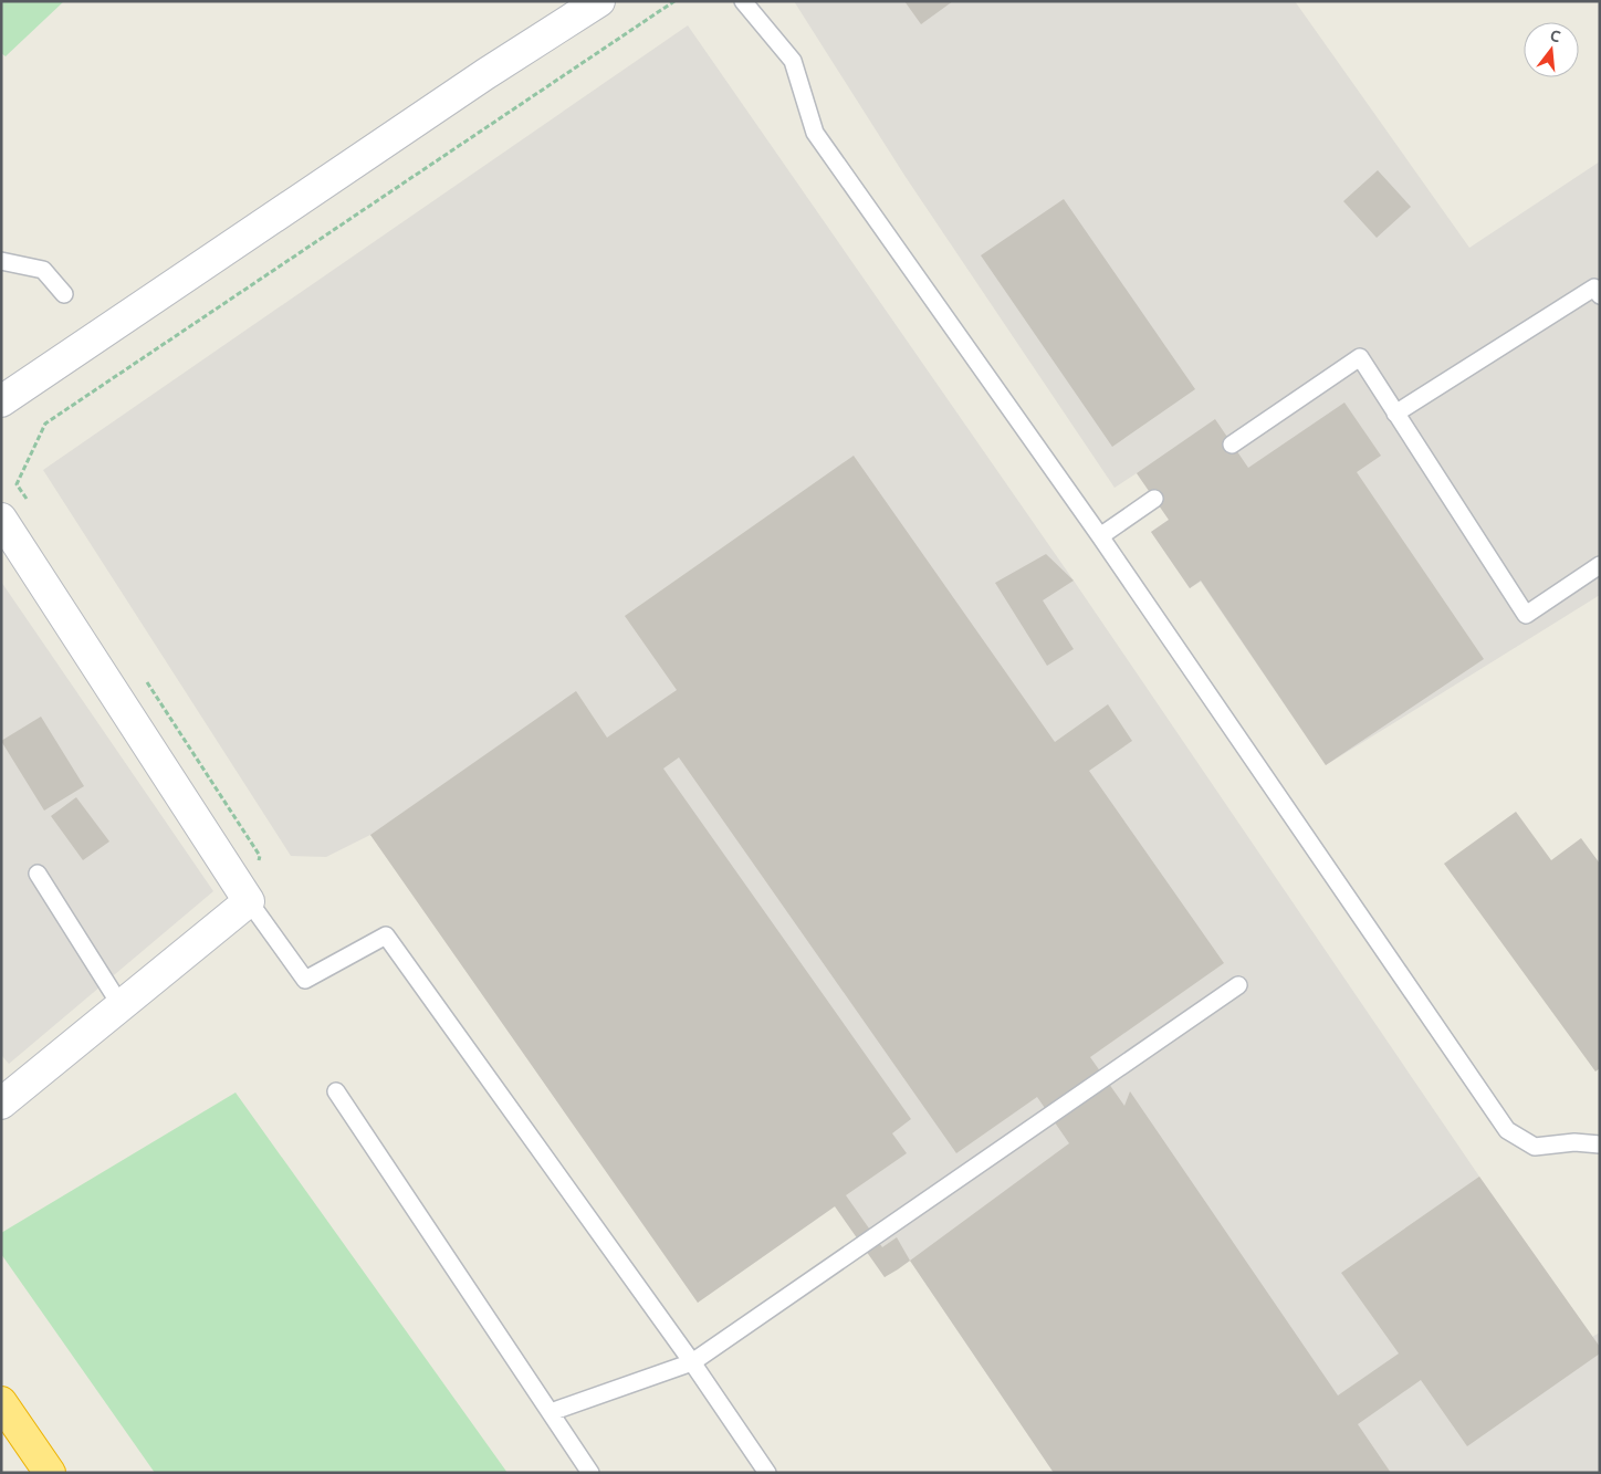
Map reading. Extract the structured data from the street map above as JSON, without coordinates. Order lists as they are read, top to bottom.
{
  "north": "top"
}
